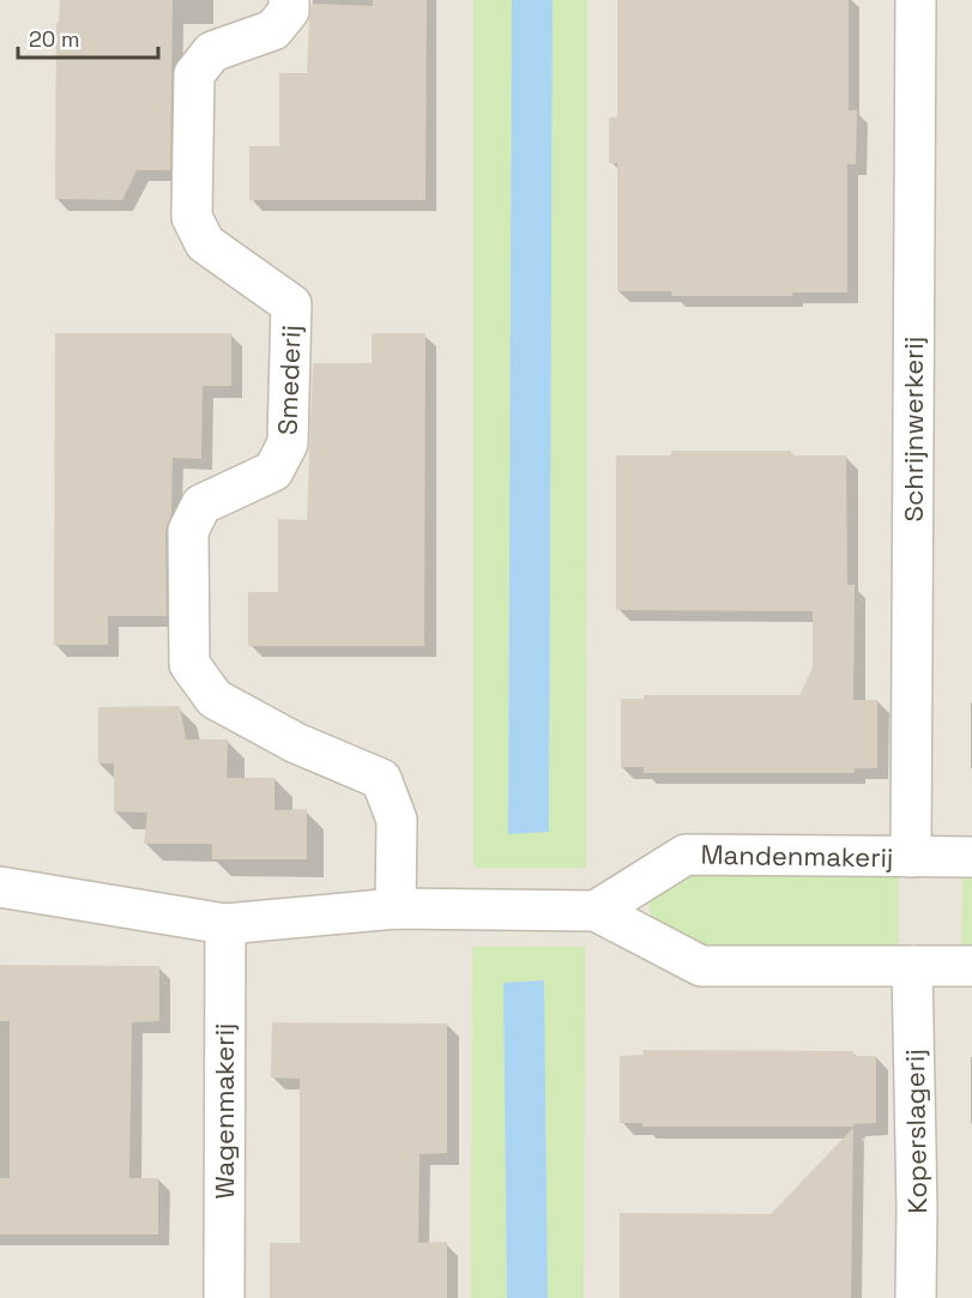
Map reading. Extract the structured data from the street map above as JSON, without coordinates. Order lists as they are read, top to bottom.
{
  "streets": {
    "street": [
      "Smederij",
      "Schrijnwerkerij",
      "Mandenmakerij",
      "Wagenmakerij",
      "Koperslagerij"
    ]
  },
  "crossings": [
    ["Schrijnwerkerij", "Mandenmakerij"]
  ],
  "scale_bar": "20 m"
}
